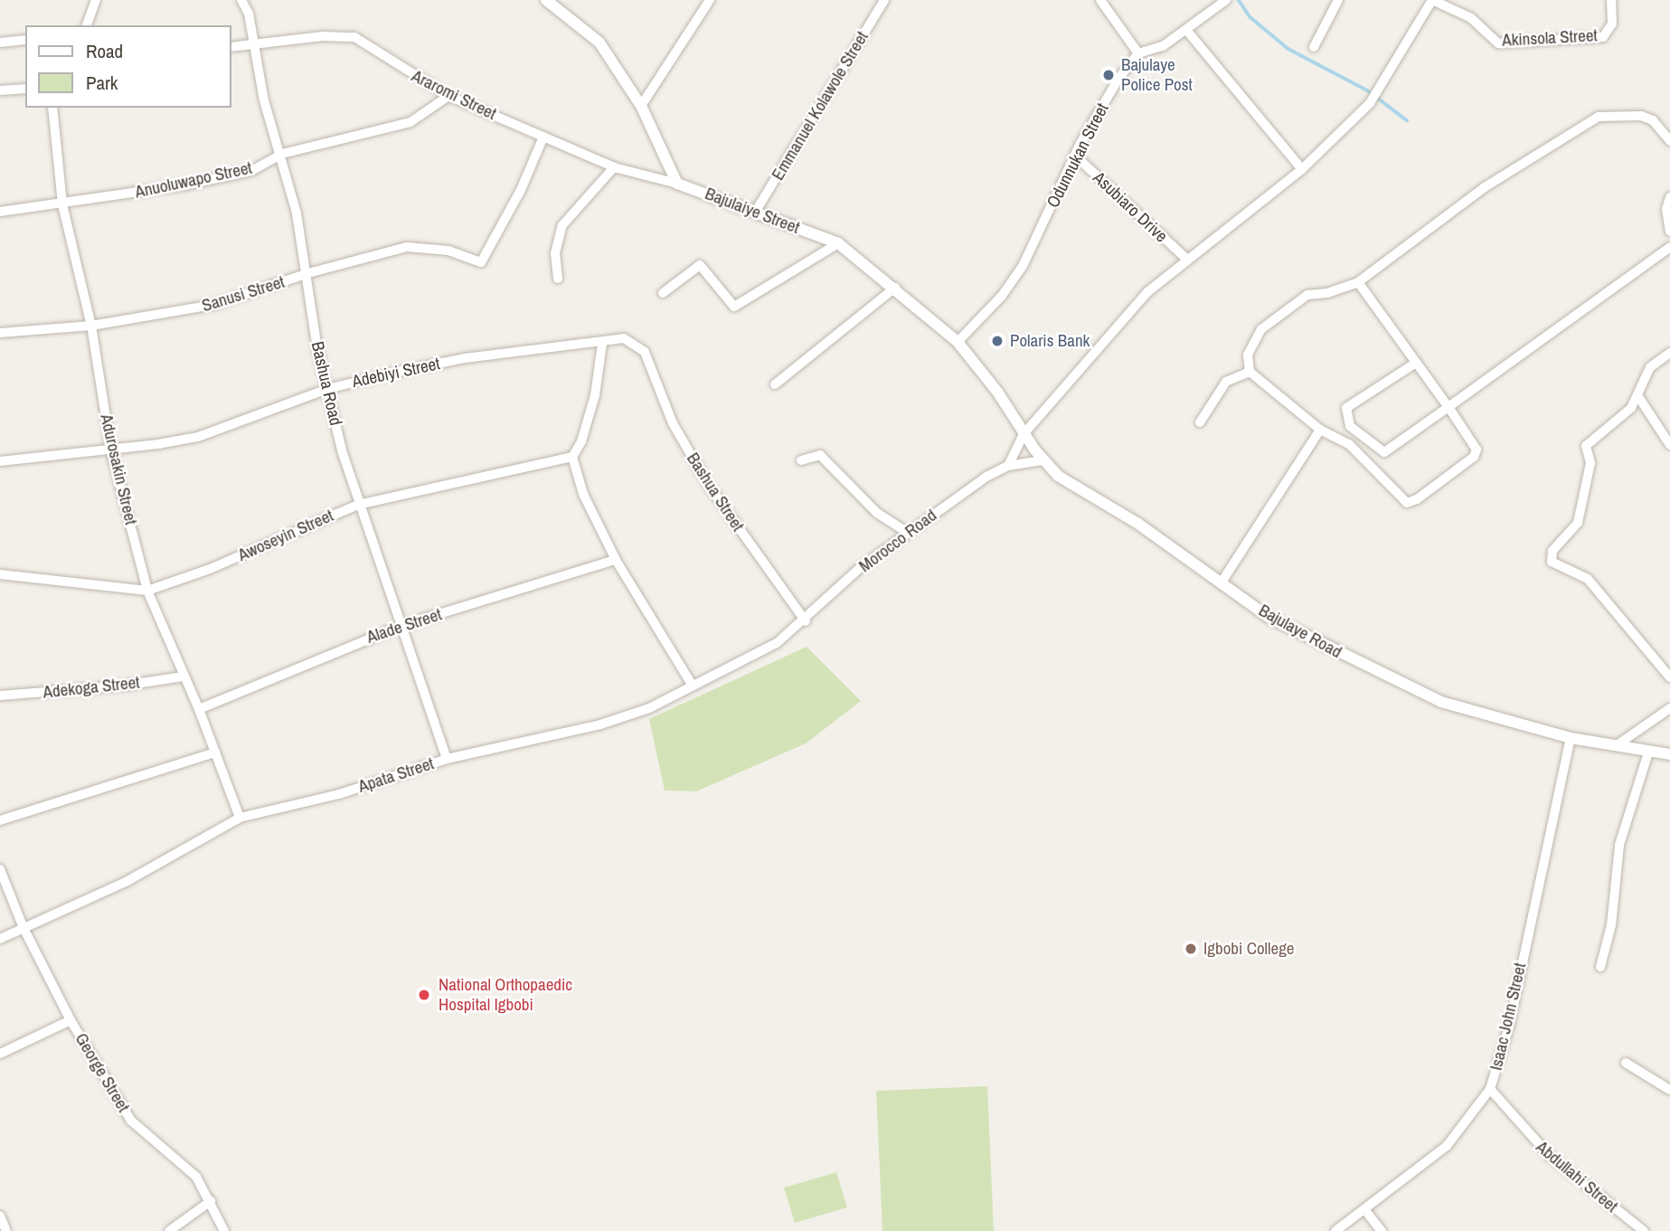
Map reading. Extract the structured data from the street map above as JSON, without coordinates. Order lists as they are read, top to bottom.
{
  "streets": {
    "street": [
      "Akinsola Street",
      "Araromi Street",
      "Emmanuel Kolawole Street",
      "Odunnukan Street",
      "Anuoluwapo Street",
      "Asubiaro Drive",
      "Bajulaiye Street",
      "Sanusi Street",
      "Adebiyi Street",
      "Bashua Road",
      "Adurosakin Street",
      "Bashua Street",
      "Awoseyin Street",
      "Morocco Road",
      "Alade Street",
      "Bajulaye Road",
      "Adekoga Street",
      "Apata Street",
      "Isaac John Street",
      "George Street",
      "Abdullahi Street"
    ]
  },
  "crossings": [
    ["Araromi Street", "Anuoluwapo Street"],
    ["Araromi Street", "Bajulaiye Street"],
    ["Araromi Street", "Sanusi Street"],
    ["Araromi Street", "Bashua Road"],
    ["Emmanuel Kolawole Street", "Bajulaiye Street"],
    ["Odunnukan Street", "Asubiaro Drive"],
    ["Odunnukan Street", "Bajulaiye Street"],
    ["Anuoluwapo Street", "Bashua Road"],
    ["Anuoluwapo Street", "Adurosakin Street"],
    ["Bajulaiye Street", "Bajulaye Road"],
    ["Sanusi Street", "Bashua Road"],
    ["Sanusi Street", "Adurosakin Street"],
    ["Adebiyi Street", "Bashua Road"],
    ["Adebiyi Street", "Adurosakin Street"],
    ["Adebiyi Street", "Bashua Street"],
    ["Bashua Road", "Awoseyin Street"],
    ["Bashua Road", "Alade Street"],
    ["Bashua Road", "Apata Street"],
    ["Adurosakin Street", "Awoseyin Street"],
    ["Adurosakin Street", "Alade Street"],
    ["Adurosakin Street", "Adekoga Street"],
    ["Adurosakin Street", "Apata Street"],
    ["Bashua Street", "Morocco Road"],
    ["Morocco Road", "Bajulaye Road"],
    ["Morocco Road", "Apata Street"],
    ["Bajulaye Road", "Isaac John Street"],
    ["Apata Street", "George Street"],
    ["Isaac John Street", "Abdullahi Street"]
  ],
  "places": [
    "Bajulaye Police Post",
    "Polaris Bank",
    "Igbobi College",
    "National Orthopaedic Hospital Igbobi"
  ],
  "legend": ["Road", "Park"]
}
